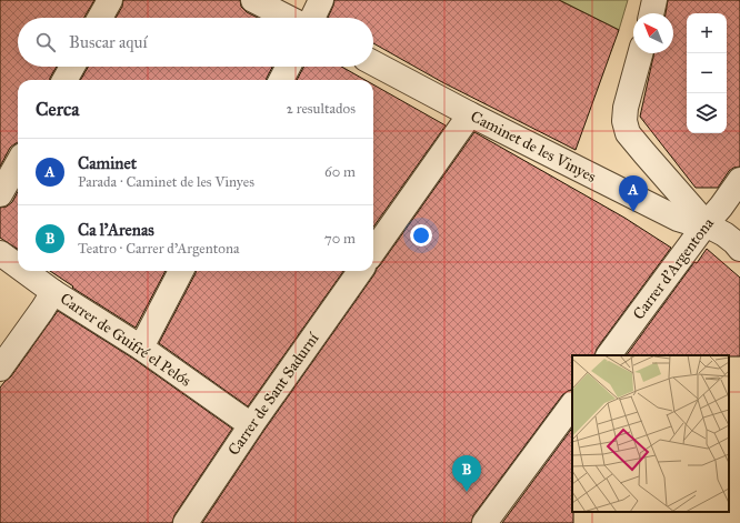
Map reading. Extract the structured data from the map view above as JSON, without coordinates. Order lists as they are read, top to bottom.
{
  "streets": {
    "street": [
      "Caminet de les Vinyes",
      "Carrer d'Argentona",
      "Carrer de Guifré el Pelós",
      "Carrer de Sant Sadurní"
    ]
  },
  "crossings": [
    ["Caminet de les Vinyes", "Carrer d'Argentona"],
    ["Carrer de Guifré el Pelós", "Carrer de Sant Sadurní"]
  ],
  "north": "top left",
  "page": {
    "map_buttons": ["+", "−"],
    "search": "Buscar aquí",
    "heading": ["Cerca", "2 resultados"],
    "list": [
      {
        "mark": "A",
        "name": "Caminet",
        "note": "Parada · Caminet de les Vinyes",
        "value": "60 m"
      },
      {
        "mark": "B",
        "name": "Ca l'Arenas",
        "note": "Teatro · Carrer d'Argentona",
        "value": "70 m"
      }
    ],
    "pins": ["A", "B"]
  }
}
